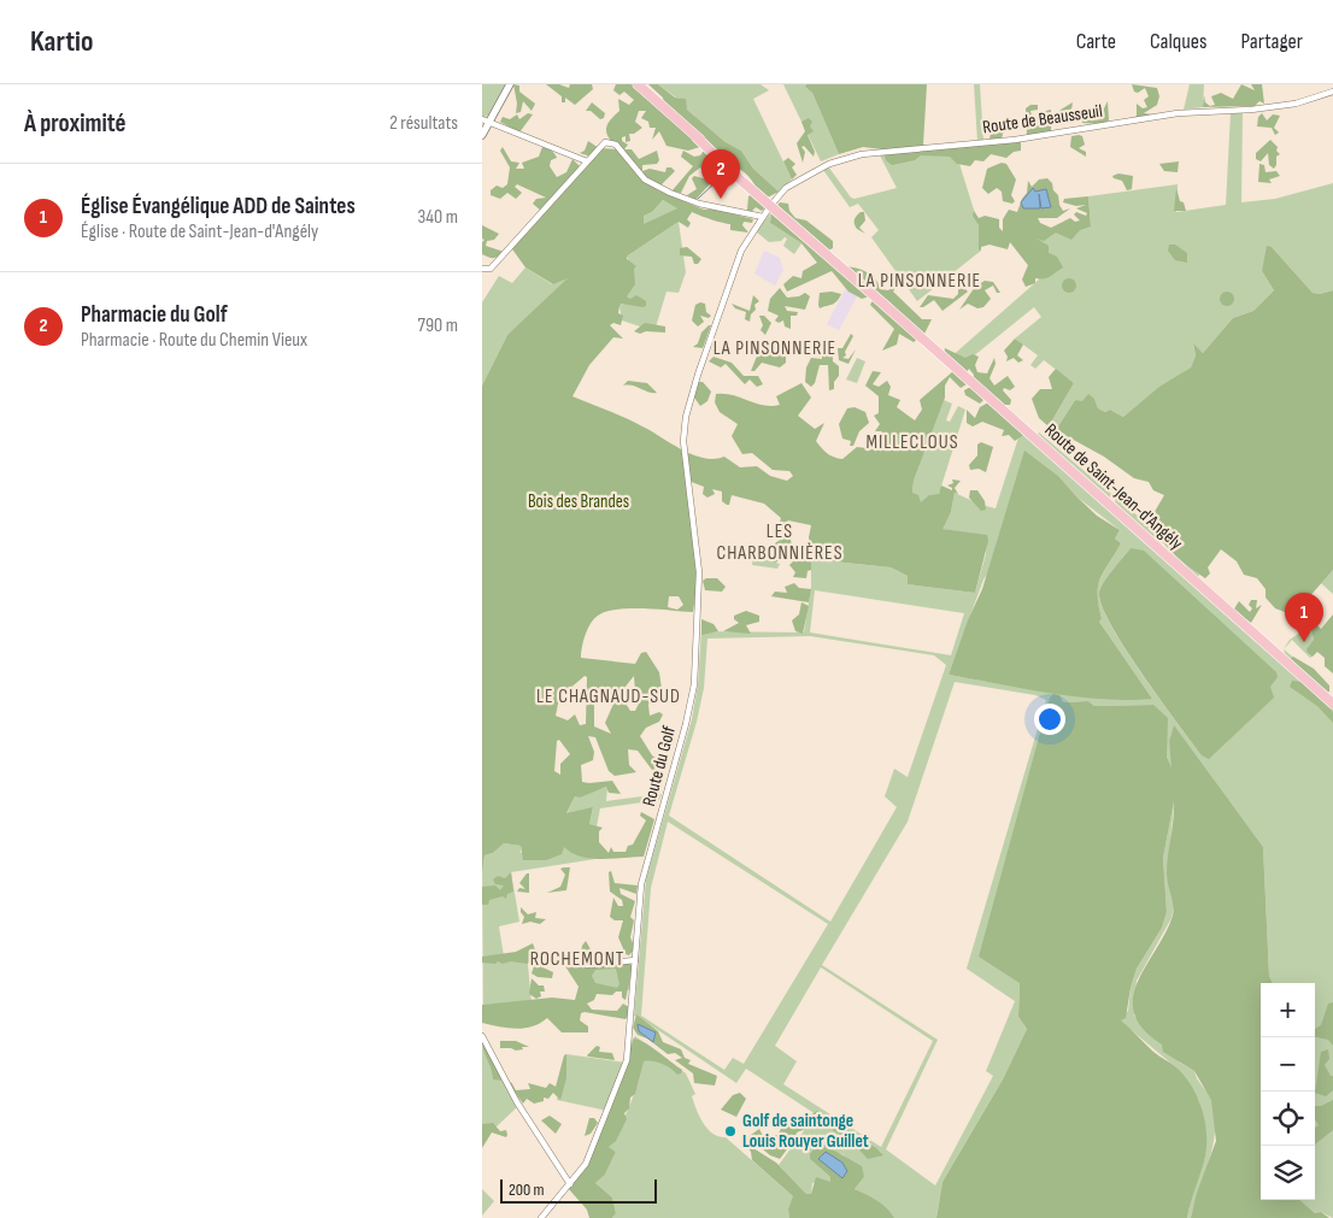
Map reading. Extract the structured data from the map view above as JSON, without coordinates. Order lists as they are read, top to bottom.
{
  "streets": {
    "main road": ["Route de Saint-Jean-d'Angély"],
    "street": ["Route de Beausseuil", "Route du Golf"]
  },
  "crossings": [
    ["Route de Beausseuil", "Route de Saint-Jean-d'Angély"],
    ["Route de Beausseuil", "Route du Golf"],
    ["Route de Saint-Jean-d'Angély", "Route du Golf"]
  ],
  "districts": [
    "LA PINSONNERIE",
    "LA PINSONNERIE",
    "MILLECLOUS",
    "LES CHARBONNIÈRES",
    "LE CHAGNAUD-SUD",
    "ROCHEMONT"
  ],
  "parks": ["Bois des Brandes"],
  "places": ["Golf de saintonge Louis Rouyer Guillet"],
  "scale_bar": "200 m",
  "page": {
    "header": "Kartio",
    "nav": ["Carte", "Calques", "Partager"],
    "heading": ["À proximité", "2 résultats"],
    "pins": ["2", "1"],
    "list": [
      {
        "mark": "1",
        "name": "Église Évangélique ADD de Saintes",
        "note": "Église · Route de Saint-Jean-d'Angély",
        "value": "340 m"
      },
      {
        "mark": "2",
        "name": "Pharmacie du Golf",
        "note": "Pharmacie · Route du Chemin Vieux",
        "value": "790 m"
      }
    ],
    "map_buttons": ["+", "−"],
    "scale": "200 m"
  }
}
